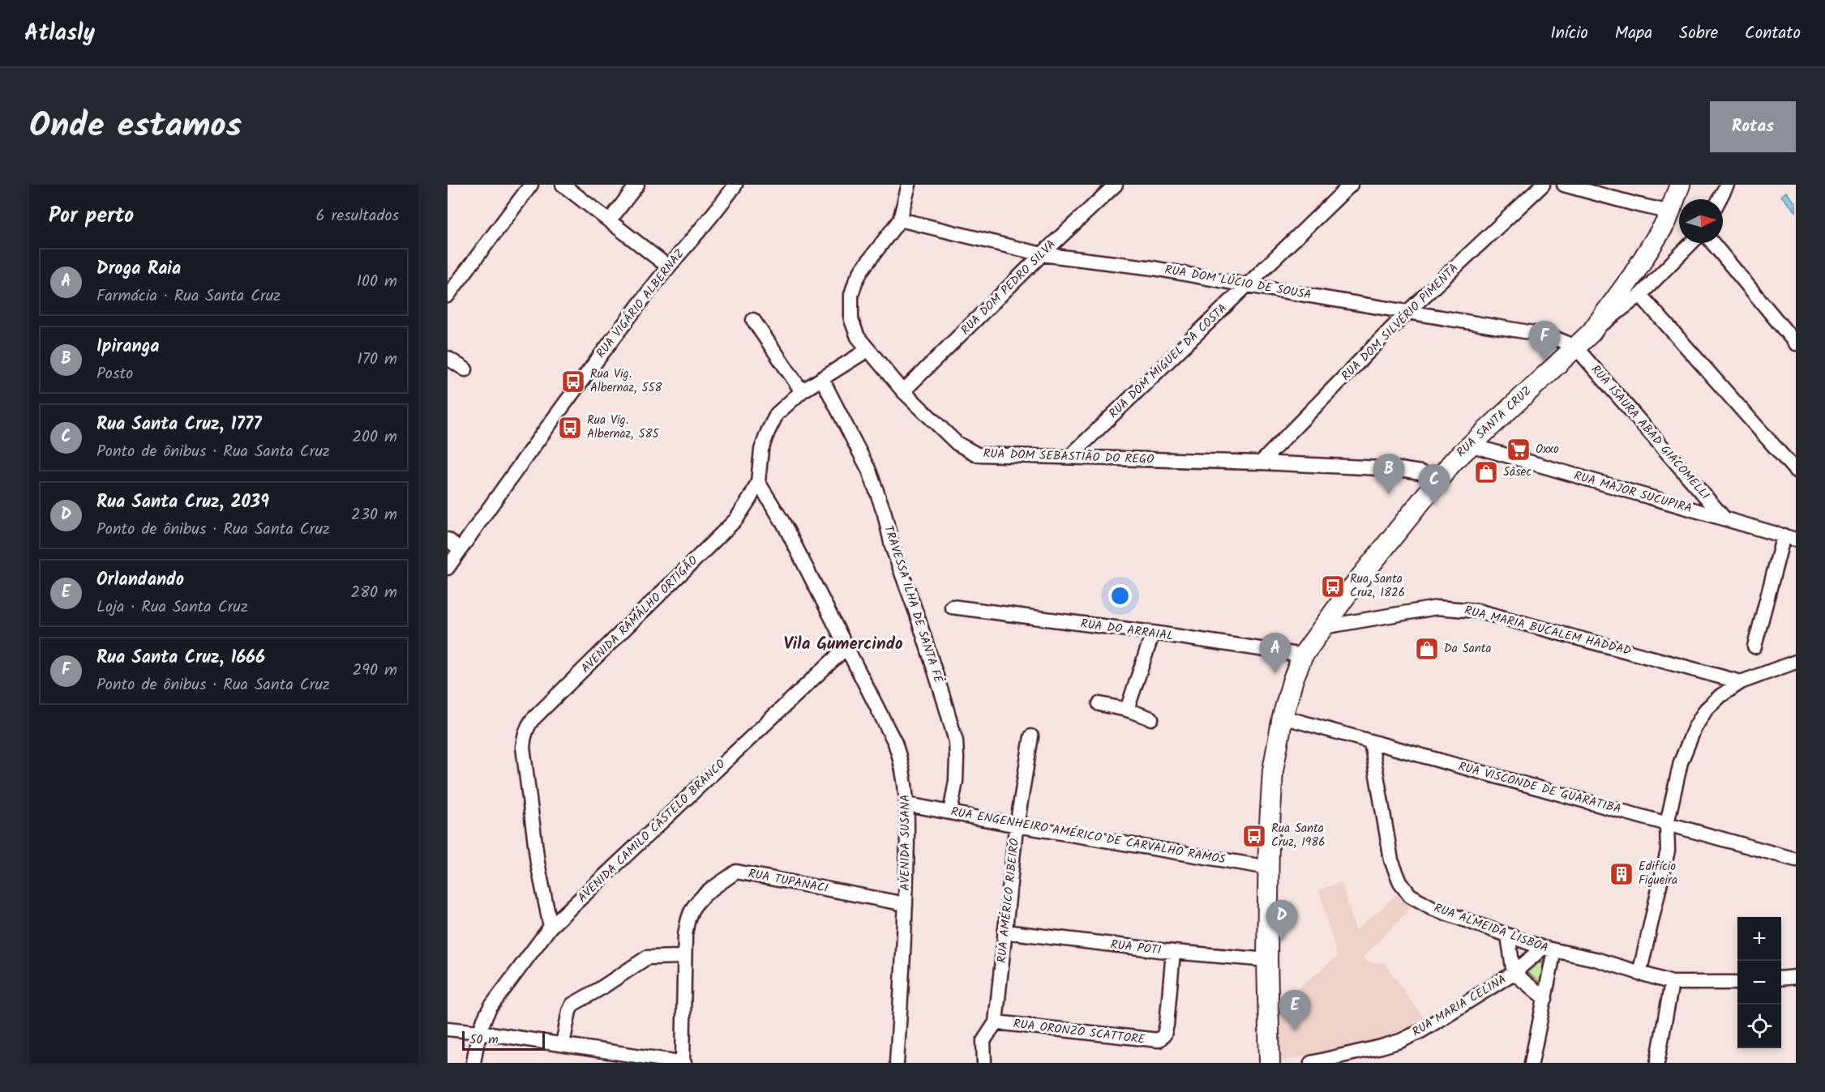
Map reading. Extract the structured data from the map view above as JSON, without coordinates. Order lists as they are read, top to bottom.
{
  "streets": {
    "main road": ["RUA SANTA CRUZ"],
    "street": [
      "RUA DOM LÚCIO DE SOUSA",
      "RUA DOM PEDRO SILVA",
      "RUA VIGÁRIO ALBERNAZ",
      "RUA DOM SILVÉRIO PIMENTA",
      "RUA DOM MIGUEL DA COSTA",
      "RUA ISAURA ABAD GIACOMELLI",
      "RUA DOM SEBASTIÃO DO REGO",
      "RUA MAJOR SUCUPIRA",
      "TRAVESSA ILHA DE SANTA FÉ",
      "AVENIDA RAMÁLHO ORTIGÃO",
      "RUA DO ARRAIAL",
      "RUA MARIA BUCALEM HADDAD",
      "RUA VISCONDE DE GUARATIBA",
      "AVENIDA CAMILO CASTELO BRANCO",
      "RUA ENGENHEIRO AMÉRICO DE CARVALHO RAMOS",
      "AVENIDA SUSANA",
      "RUA TUPANACI",
      "RUA AMÉRICO RIBEIRO",
      "RUA ALMEIDA LISBOA",
      "RUA POTI",
      "RUA MARIA CELINA",
      "RUA ORONZO SCATTORE"
    ]
  },
  "crossings": [
    ["RUA DOM LÚCIO DE SOUSA", "RUA DOM PEDRO SILVA"],
    ["RUA DOM LÚCIO DE SOUSA", "RUA DOM SILVÉRIO PIMENTA"],
    ["RUA DOM LÚCIO DE SOUSA", "RUA DOM MIGUEL DA COSTA"],
    ["RUA DOM LÚCIO DE SOUSA", "RUA SANTA CRUZ"],
    ["RUA DOM LÚCIO DE SOUSA", "RUA ISAURA ABAD GIACOMELLI"],
    ["RUA DOM LÚCIO DE SOUSA", "RUA DOM SEBASTIÃO DO REGO"],
    ["RUA DOM PEDRO SILVA", "RUA DOM SEBASTIÃO DO REGO"],
    ["RUA DOM SILVÉRIO PIMENTA", "RUA DOM SEBASTIÃO DO REGO"],
    ["RUA DOM MIGUEL DA COSTA", "RUA DOM SEBASTIÃO DO REGO"],
    ["RUA SANTA CRUZ", "RUA ISAURA ABAD GIACOMELLI"],
    ["RUA SANTA CRUZ", "RUA DOM SEBASTIÃO DO REGO"],
    ["RUA SANTA CRUZ", "RUA MAJOR SUCUPIRA"],
    ["RUA SANTA CRUZ", "RUA DO ARRAIAL"],
    ["RUA SANTA CRUZ", "RUA MARIA BUCALEM HADDAD"],
    ["RUA SANTA CRUZ", "RUA VISCONDE DE GUARATIBA"],
    ["RUA SANTA CRUZ", "RUA ENGENHEIRO AMÉRICO DE CARVALHO RAMOS"],
    ["RUA SANTA CRUZ", "RUA POTI"],
    ["RUA ISAURA ABAD GIACOMELLI", "RUA MAJOR SUCUPIRA"],
    ["RUA DOM SEBASTIÃO DO REGO", "AVENIDA RAMÁLHO ORTIGÃO"],
    ["TRAVESSA ILHA DE SANTA FÉ", "AVENIDA RAMÁLHO ORTIGÃO"],
    ["TRAVESSA ILHA DE SANTA FÉ", "RUA ENGENHEIRO AMÉRICO DE CARVALHO RAMOS"],
    ["AVENIDA RAMÁLHO ORTIGÃO", "AVENIDA CAMILO CASTELO BRANCO"],
    ["AVENIDA RAMÁLHO ORTIGÃO", "AVENIDA SUSANA"],
    ["RUA VISCONDE DE GUARATIBA", "RUA ALMEIDA LISBOA"],
    ["AVENIDA CAMILO CASTELO BRANCO", "AVENIDA SUSANA"],
    ["RUA ENGENHEIRO AMÉRICO DE CARVALHO RAMOS", "AVENIDA SUSANA"],
    ["RUA ENGENHEIRO AMÉRICO DE CARVALHO RAMOS", "RUA AMÉRICO RIBEIRO"],
    ["AVENIDA SUSANA", "RUA TUPANACI"],
    ["RUA AMÉRICO RIBEIRO", "RUA POTI"],
    ["RUA AMÉRICO RIBEIRO", "RUA ORONZO SCATTORE"],
    ["RUA ALMEIDA LISBOA", "RUA MARIA CELINA"],
    ["RUA POTI", "RUA ORONZO SCATTORE"]
  ],
  "districts": ["Vila Gumercindo"],
  "places": {
    "bus stop": [
      "Rua Vig. Albernaz, 558",
      "Rua Vig. Albernaz, 585",
      "Rua Santa Cruz, 1826",
      "Rua Santa Cruz, 1986"
    ],
    "supermarket": ["Oxxo"],
    "shop": ["5àsec", "Da Santa"],
    "building": ["Edifício Figueira"]
  },
  "scale_bar": "50 m",
  "north": "right",
  "page": {
    "header": "Atlasly",
    "nav": [
      "Início",
      "Mapa",
      "Sobre",
      "Contato"
    ],
    "title": "Onde estamos",
    "buttons": "Rotas",
    "heading": ["Por perto", "6 resultados"],
    "list": [
      {
        "mark": "A",
        "name": "Droga Raia",
        "note": "Farmácia · Rua Santa Cruz",
        "value": "100 m"
      },
      {
        "mark": "B",
        "name": "Ipiranga",
        "note": "Posto",
        "value": "170 m"
      },
      {
        "mark": "C",
        "name": "Rua Santa Cruz, 1777",
        "note": "Ponto de ônibus · Rua Santa Cruz",
        "value": "200 m"
      },
      {
        "mark": "D",
        "name": "Rua Santa Cruz, 2039",
        "note": "Ponto de ônibus · Rua Santa Cruz",
        "value": "230 m"
      },
      {
        "mark": "E",
        "name": "Orlandando",
        "note": "Loja · Rua Santa Cruz",
        "value": "280 m"
      },
      {
        "mark": "F",
        "name": "Rua Santa Cruz, 1666",
        "note": "Ponto de ônibus · Rua Santa Cruz",
        "value": "290 m"
      }
    ],
    "pins": [
      "F",
      "B",
      "C",
      "A",
      "D",
      "E"
    ],
    "map_buttons": ["+", "−"],
    "scale": "50 m"
  }
}
